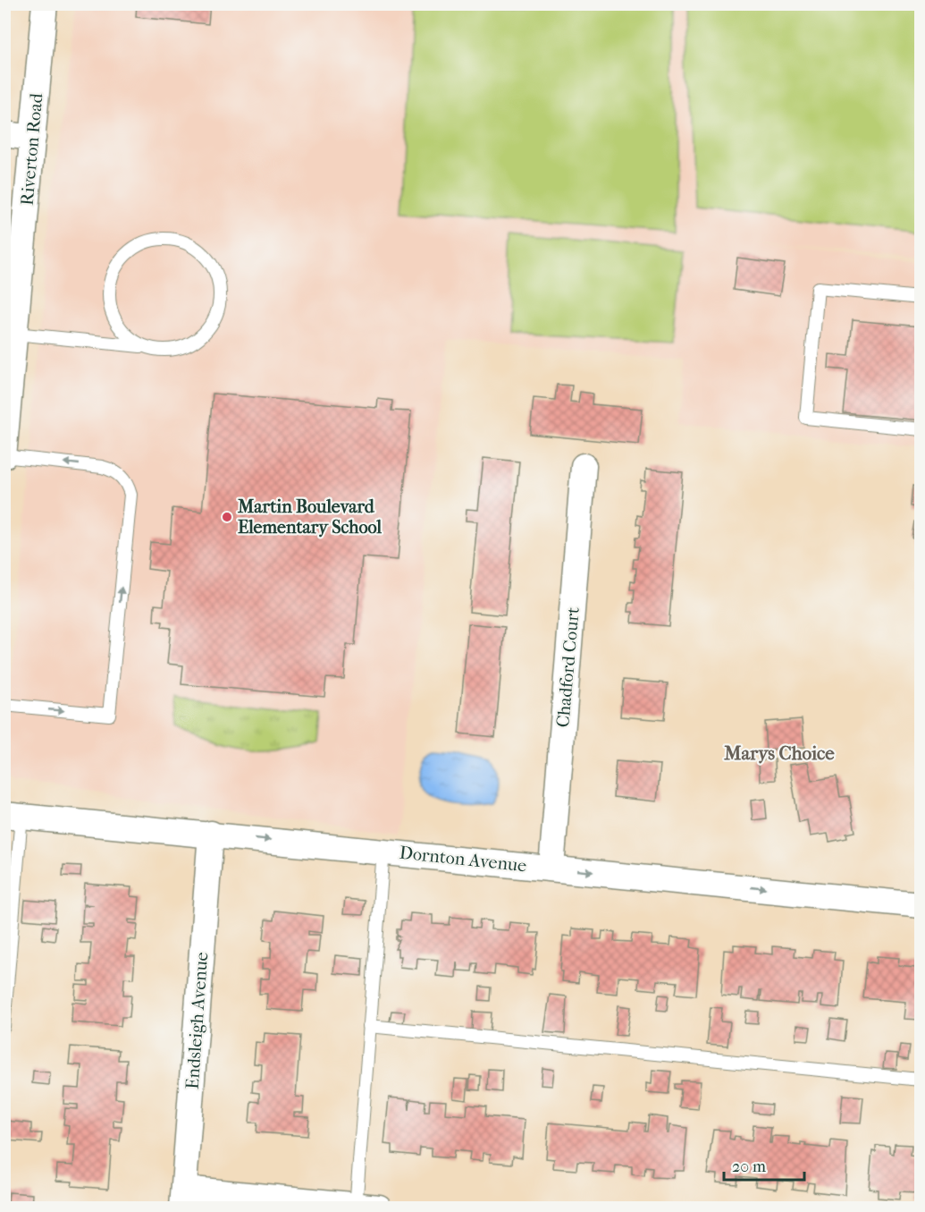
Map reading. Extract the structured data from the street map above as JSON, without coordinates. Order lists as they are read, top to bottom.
{
  "streets": {
    "street": [
      "Riverton Road",
      "Chadford Court",
      "Dornton Avenue",
      "Endsleigh Avenue"
    ]
  },
  "crossings": [
    ["Chadford Court", "Dornton Avenue"],
    ["Dornton Avenue", "Endsleigh Avenue"]
  ],
  "one_way": ["Dornton Avenue"],
  "districts": ["Marys Choice"],
  "places": ["Martin Boulevard Elementary School"],
  "scale_bar": "20 m"
}
